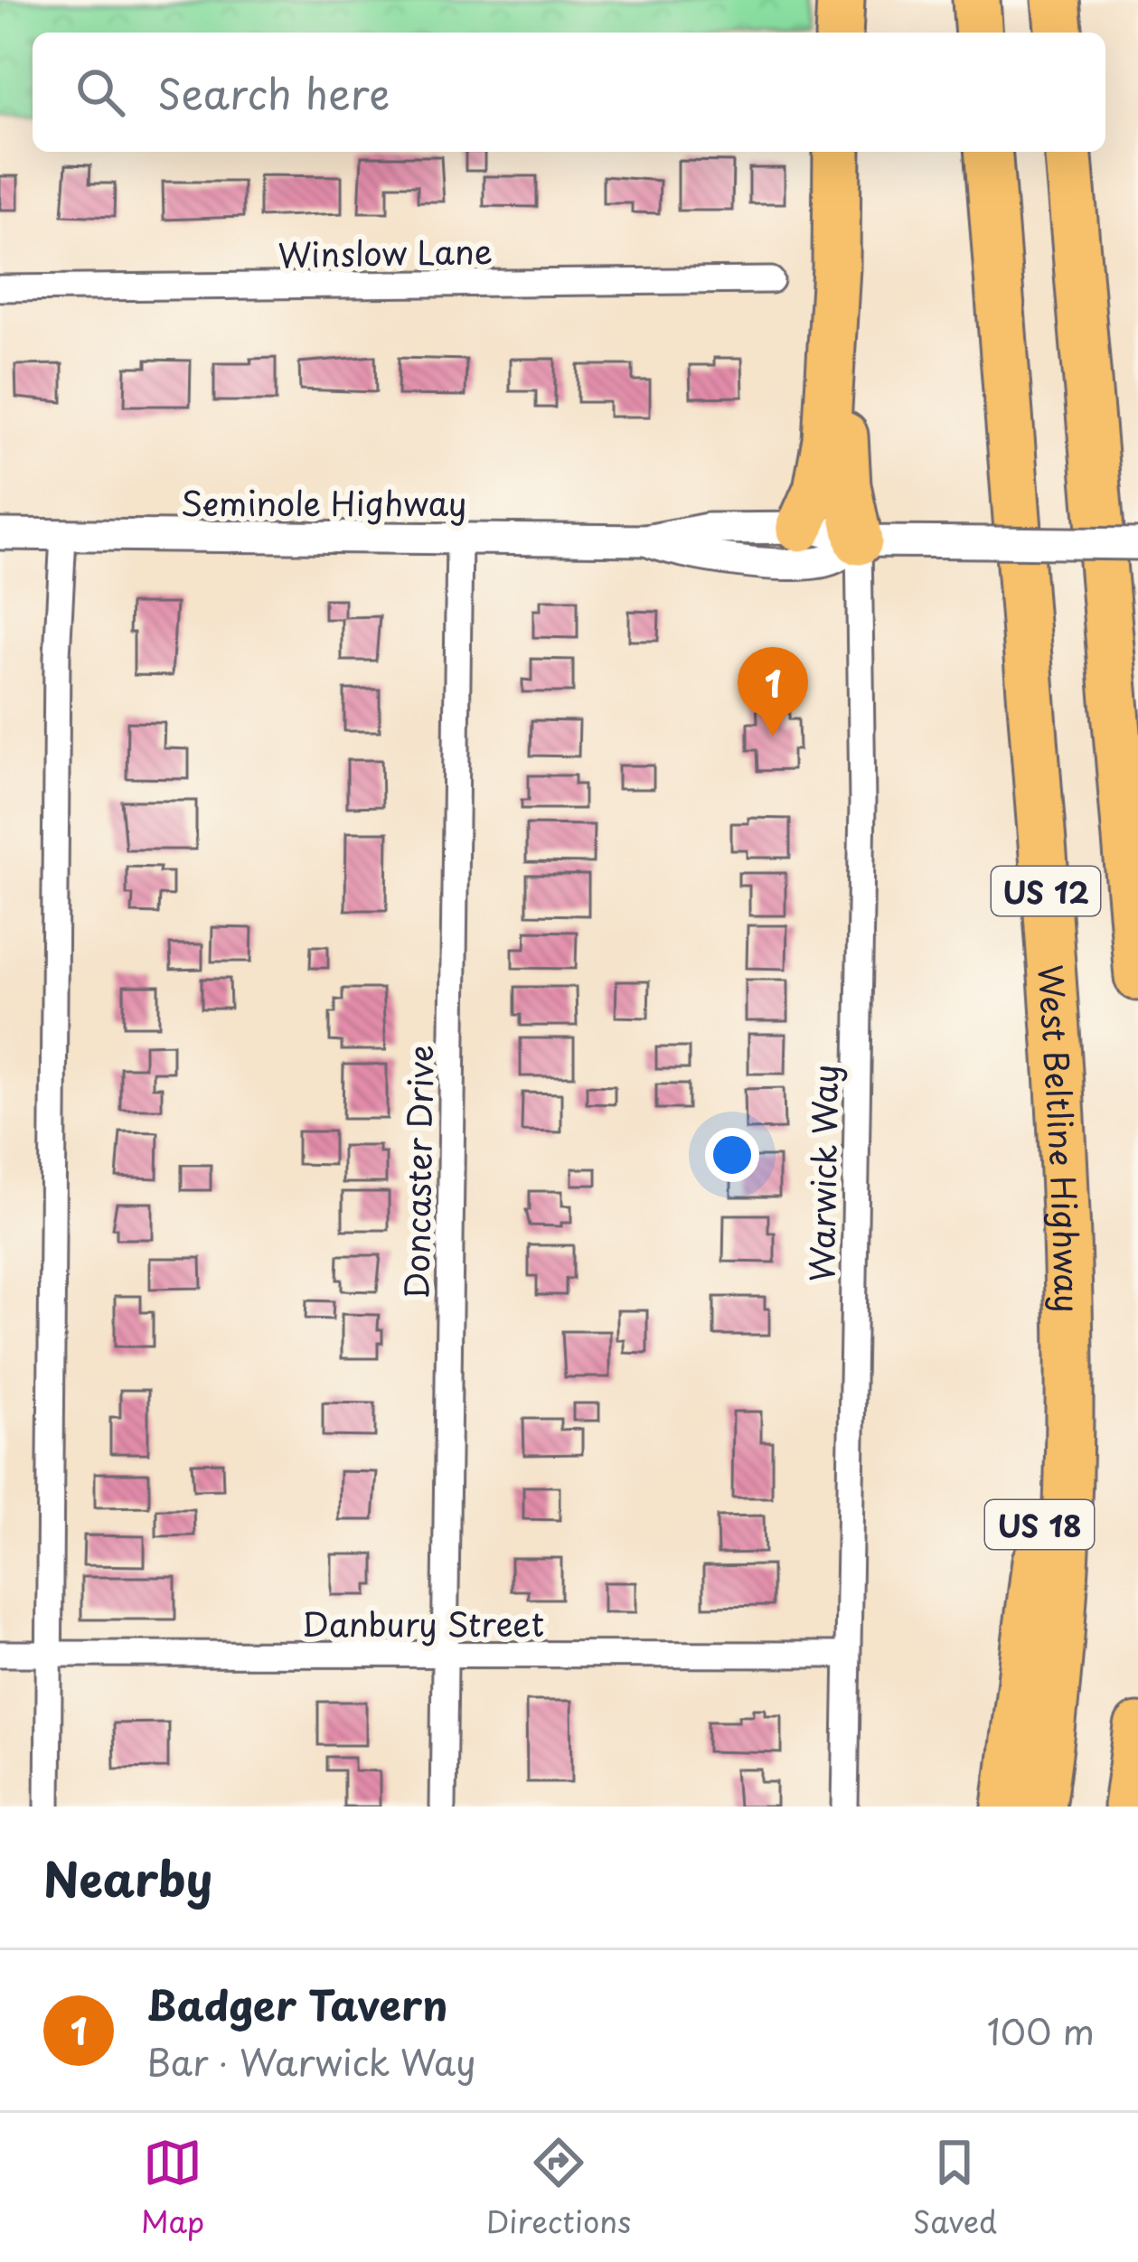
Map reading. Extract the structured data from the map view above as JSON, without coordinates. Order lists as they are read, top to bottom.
{
  "streets": {
    "highway": ["US 12", "West Beltline Highway", "US 18"],
    "street": [
      "Winslow Lane",
      "Seminole Highway",
      "Doncaster Drive",
      "Warwick Way",
      "Danbury Street"
    ]
  },
  "crossings": [
    ["Seminole Highway", "Doncaster Drive"],
    ["Seminole Highway", "Warwick Way"],
    ["West Beltline Highway", "US 18"],
    ["Doncaster Drive", "Danbury Street"],
    ["Warwick Way", "Danbury Street"]
  ],
  "page": {
    "search": "Search here",
    "pins": "1",
    "heading": "Nearby",
    "list": [
      {
        "mark": "1",
        "name": "Badger Tavern",
        "note": "Bar · Warwick Way",
        "value": "100 m"
      }
    ],
    "nav": ["Map", "Directions", "Saved"]
  }
}
